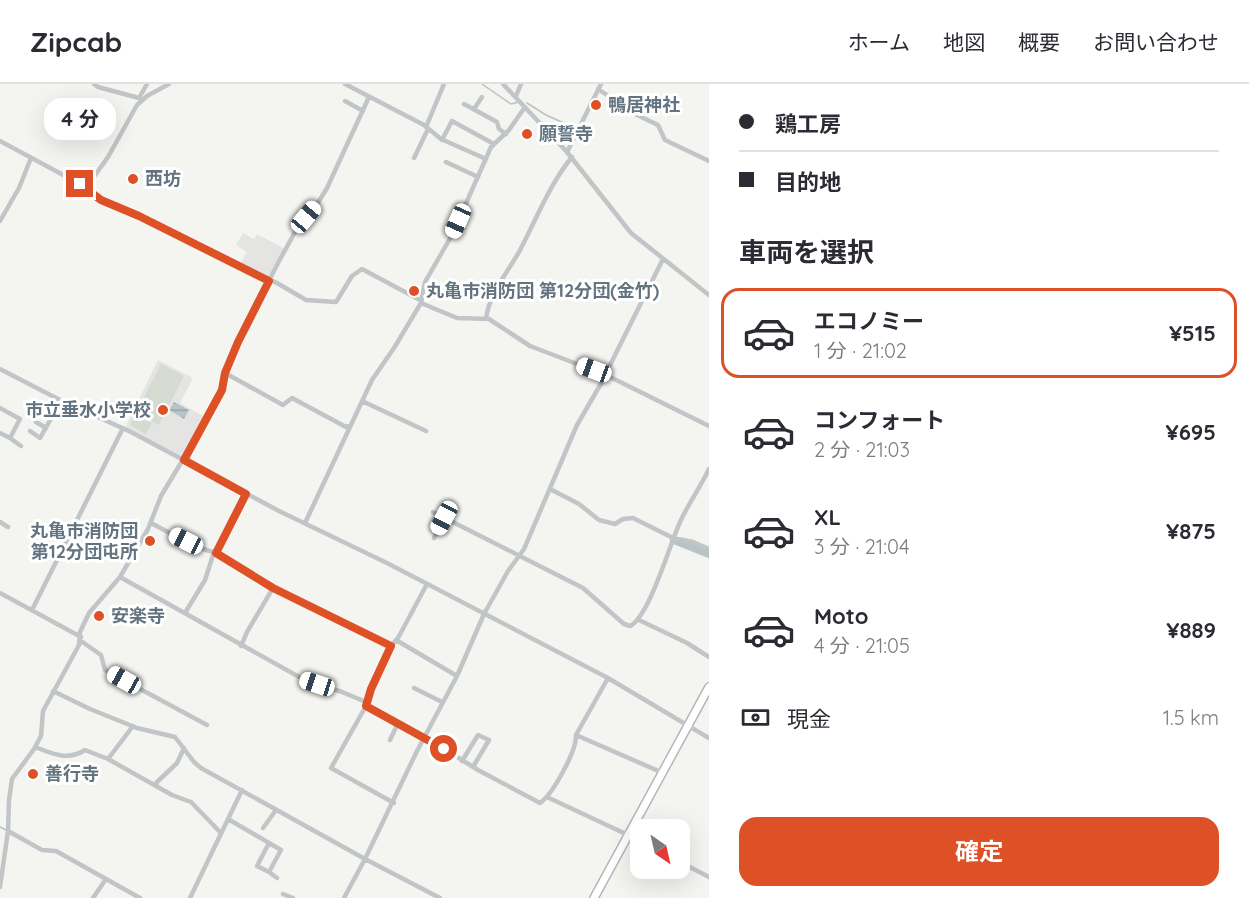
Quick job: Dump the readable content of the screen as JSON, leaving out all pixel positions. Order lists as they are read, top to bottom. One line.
{"places":["鴨居神社","願誓寺","西坊","丸亀市消防団 第12分団(金竹)","市立垂水小学校","丸亀市消防団 第12分団屯所","安楽寺","善行寺"],"north":"bottom right","page":{"header":"Zipcab","nav":["ホーム","地図","概要","お問い合わせ"],"banner":["鶏工房","目的地"],"bubble":"4 分","heading":"車両を選択","list":[{"name":"エコノミー","note":"1 分 · 21:02","value":"¥515"},{"name":"コンフォート","note":"2 分 · 21:03","value":"¥695"},{"name":"XL","note":"3 分 · 21:04","value":"¥875"},{"name":"Moto","note":"4 分 · 21:05","value":"¥889"}],"pay":["現金","1.5 km"],"buttons":"確定"}}
